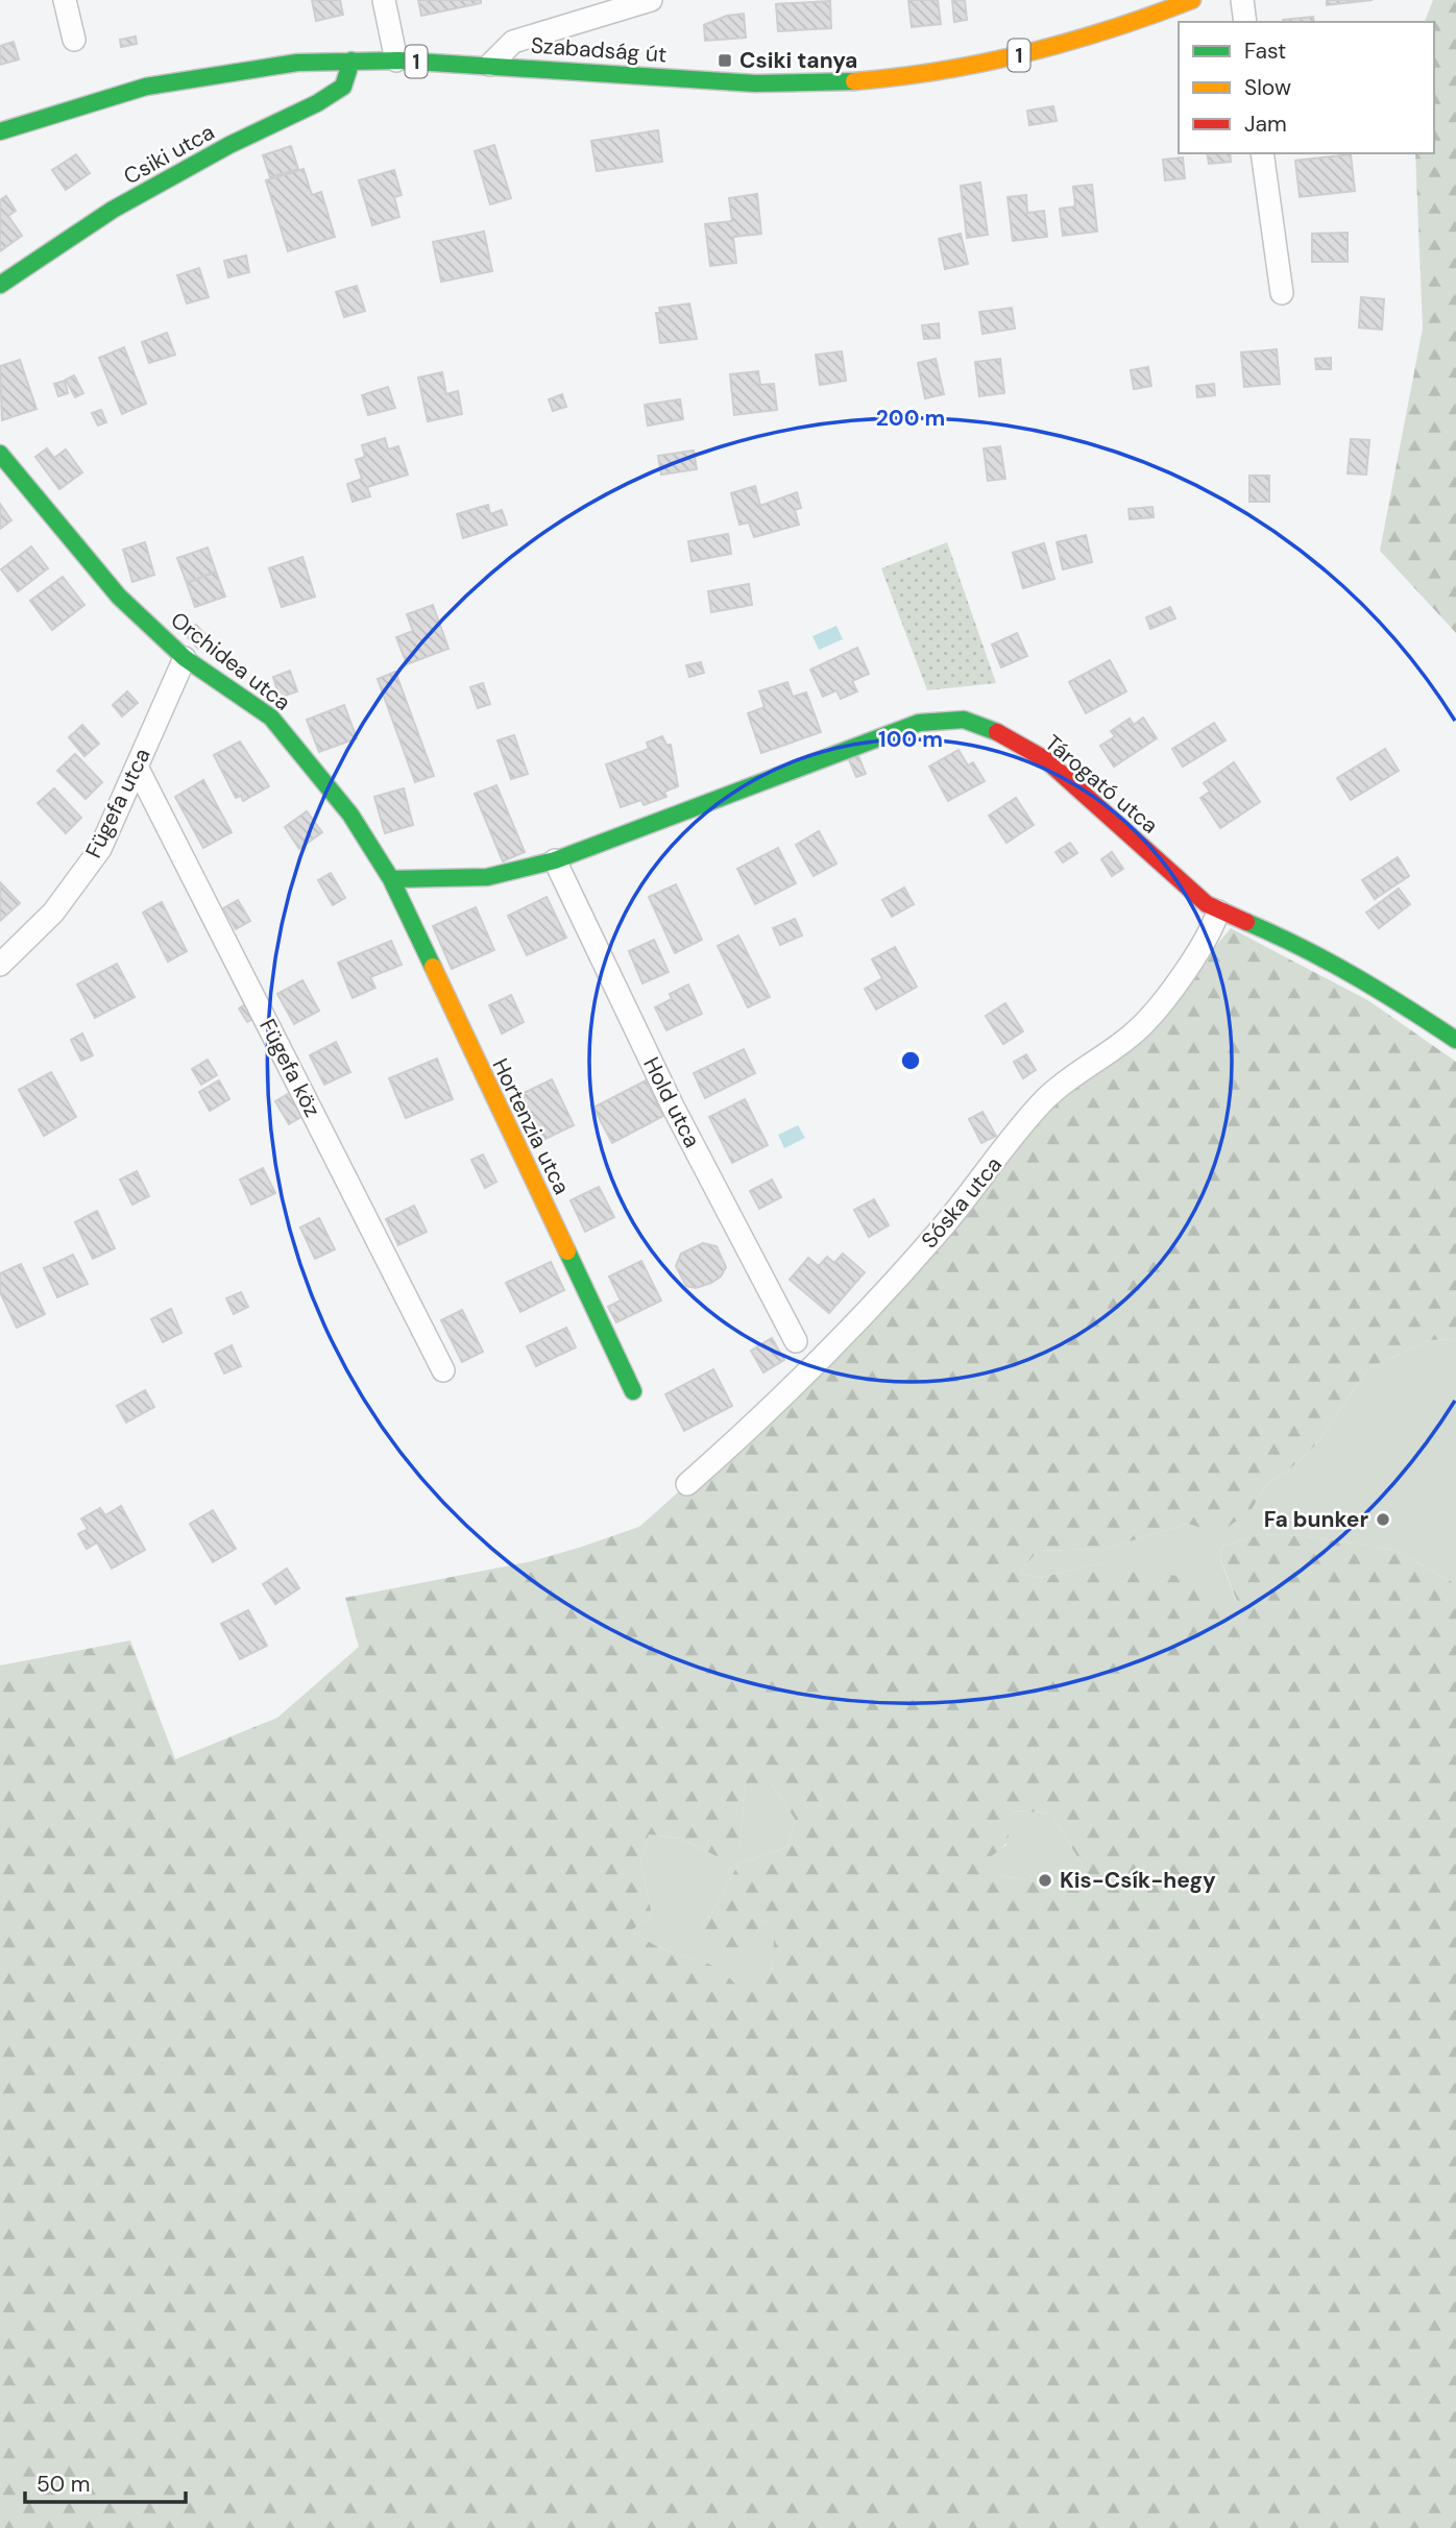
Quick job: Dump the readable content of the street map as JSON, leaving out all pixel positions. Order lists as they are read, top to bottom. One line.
{"streets":{"street":["Szabadság út","1","Csiki utca","Orchidea utca","Tárogató utca","Fügefa utca","Fügefa köz","Hold utca","Hortenzia utca","Sóska utca"]},"crossings":[["Szabadság út","Csiki utca"],["Orchidea utca","Tárogató utca"],["Orchidea utca","Fügefa utca"],["Orchidea utca","Hortenzia utca"],["Tárogató utca","Hold utca"],["Tárogató utca","Hortenzia utca"],["Tárogató utca","Sóska utca"],["Fügefa utca","Fügefa köz"]],"places":{"transit":["Csiki tanya"],"other":["Fa bunker","Kis-Csík-hegy"]},"legend":["Fast","Slow","Jam"],"scale_bar":"50 m","rings":["200 m","100 m"]}
